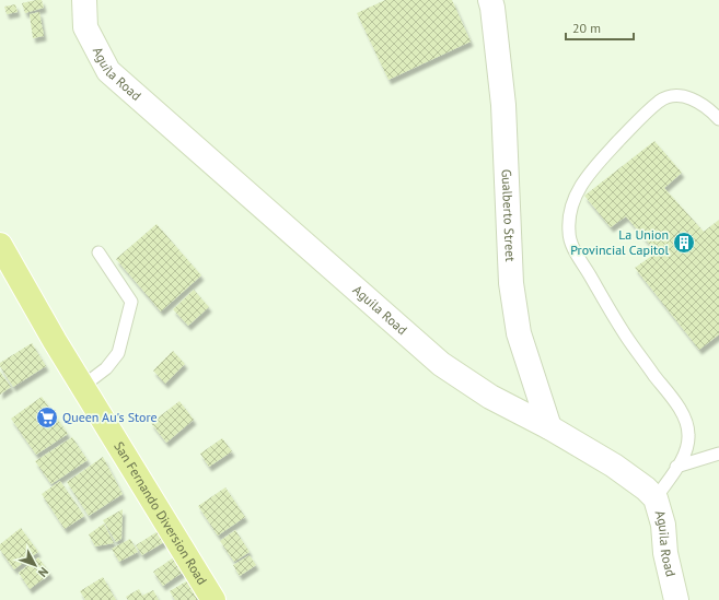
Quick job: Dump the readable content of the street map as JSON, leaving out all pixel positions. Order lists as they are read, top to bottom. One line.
{"streets":{"highway":["San Fernando Diversion Road"],"street":["Aguila Road","Gualberto Street"]},"crossings":[["Aguila Road","Gualberto Street"]],"places":{"building":["La Union Provincial Capitol"],"supermarket":["Queen Au's Store"]},"scale_bar":"20 m","north":"bottom right"}
